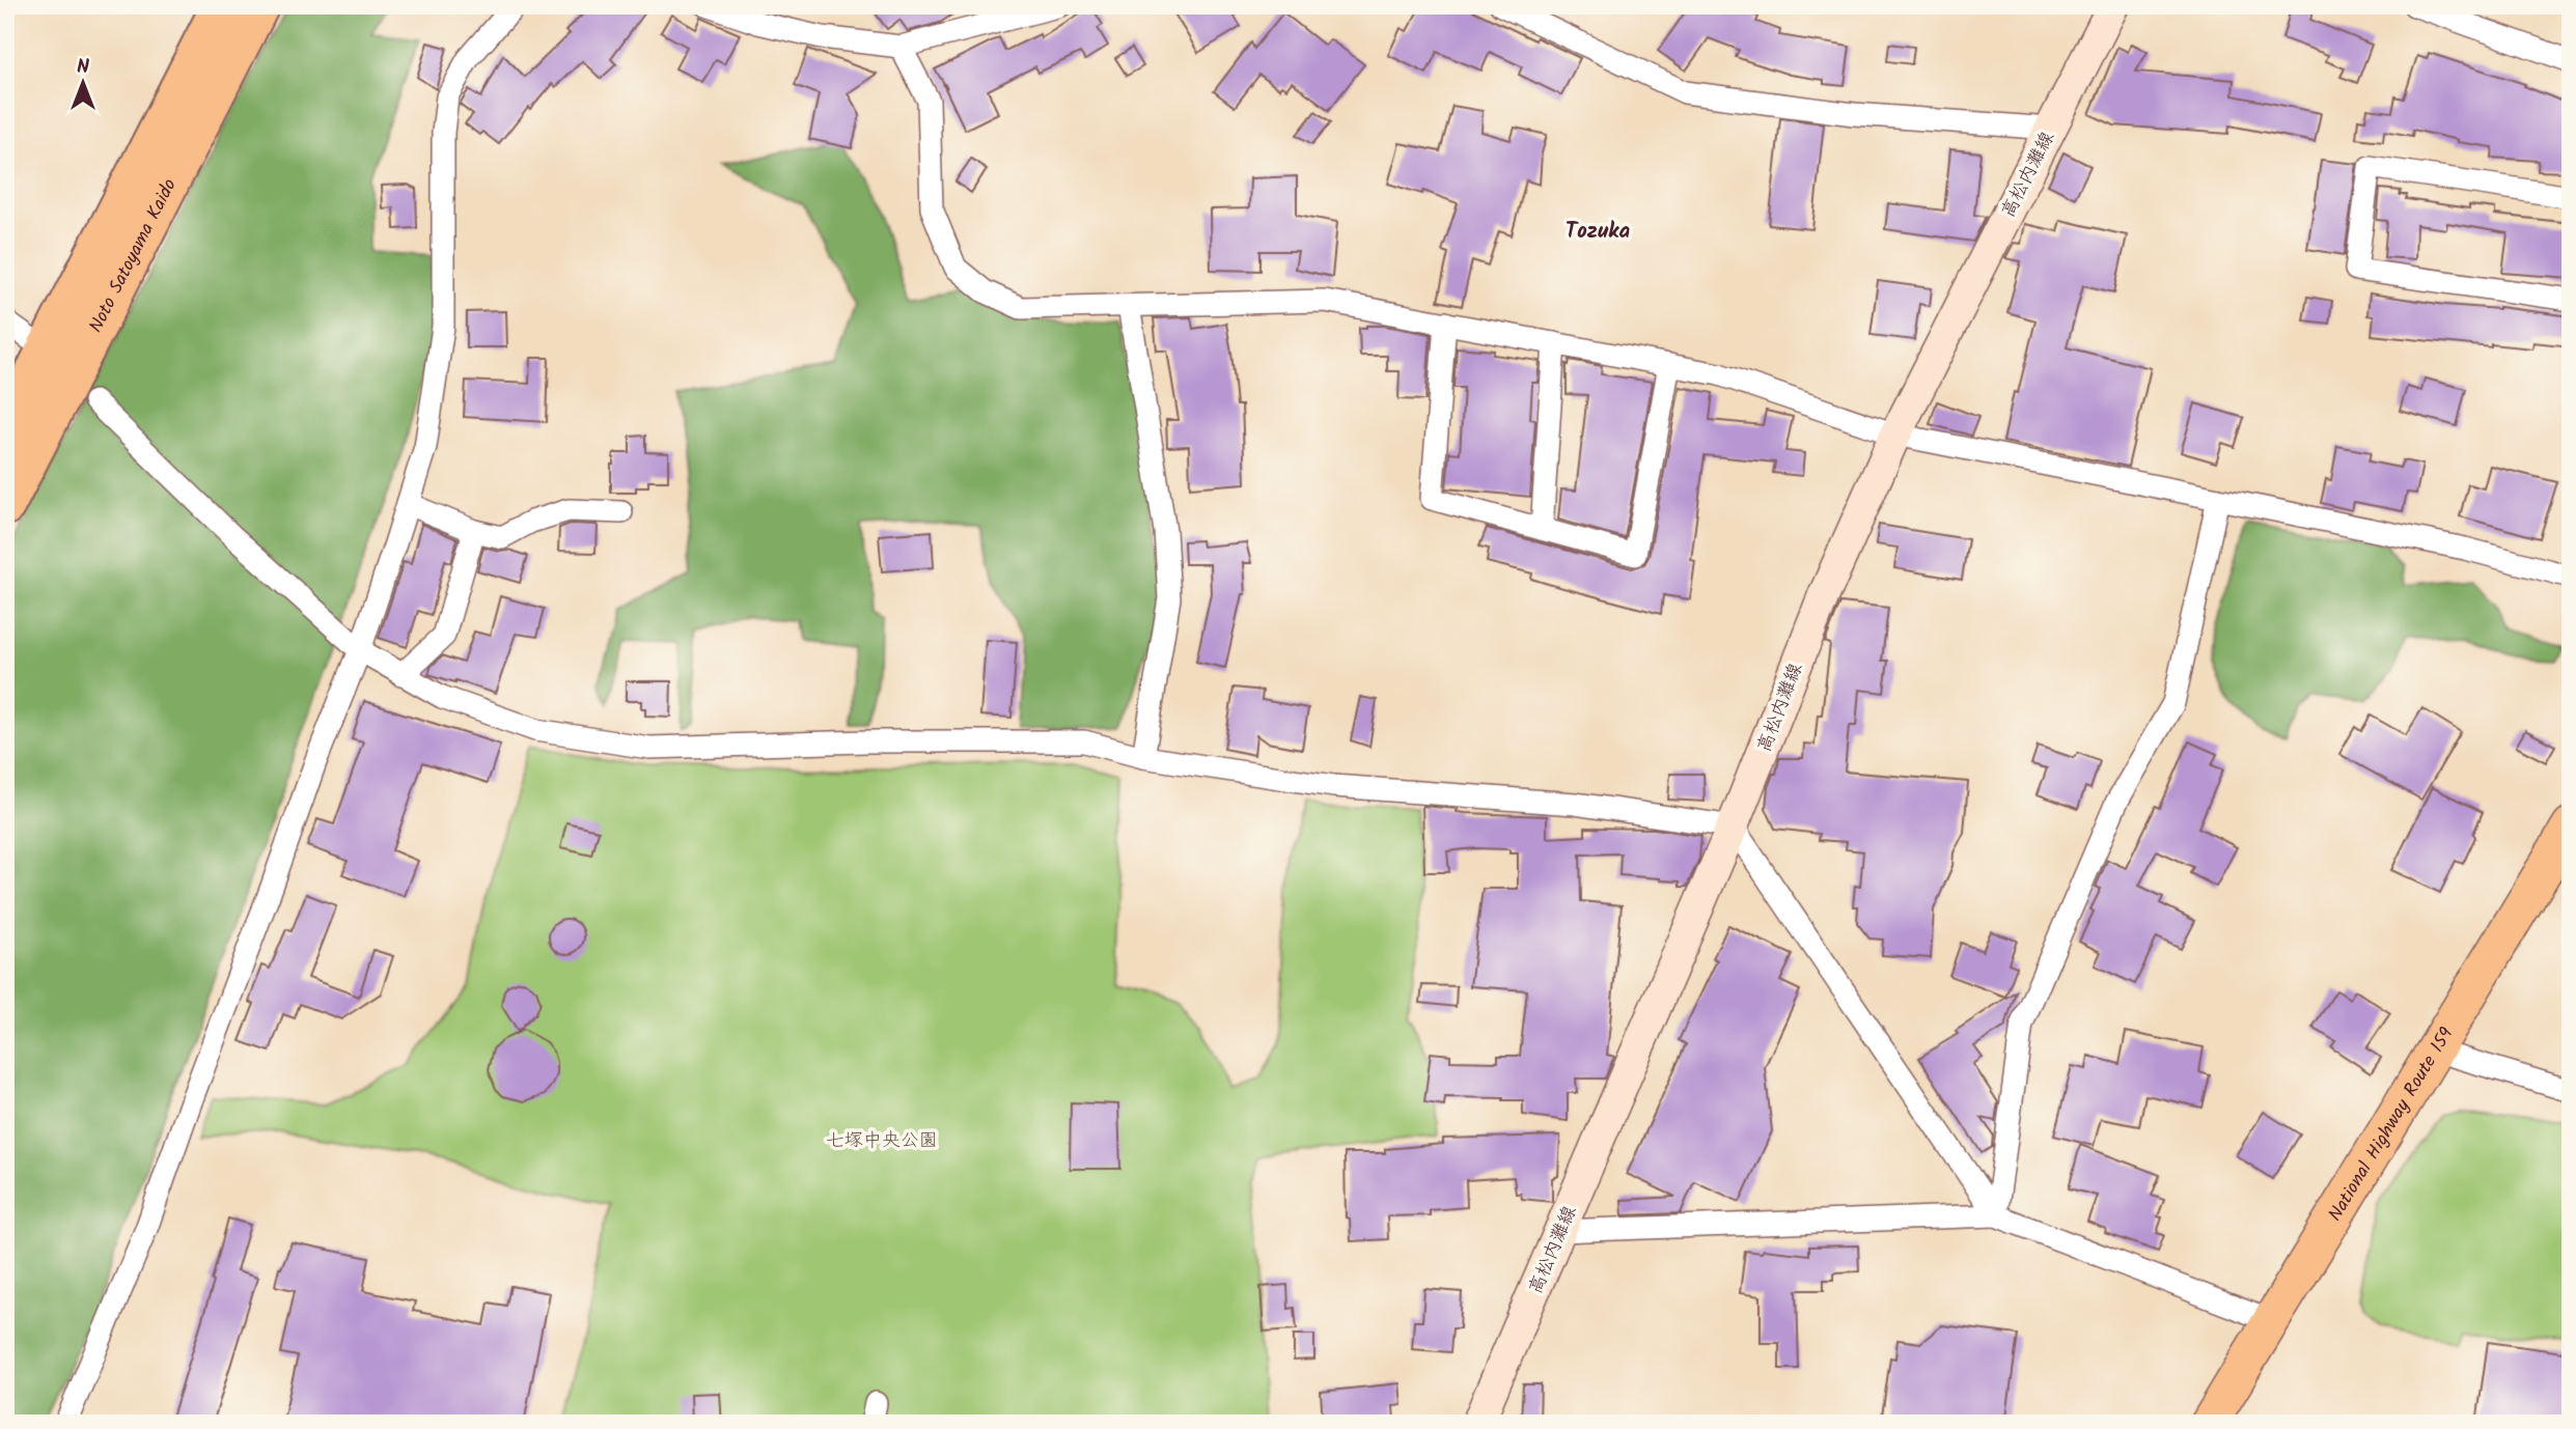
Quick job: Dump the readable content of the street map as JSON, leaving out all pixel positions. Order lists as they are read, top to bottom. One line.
{"streets":{"highway":["Noto Satoyama Kaido","National Highway Route 159"],"main road":["高松内灘線"]},"districts":["Tozuka"],"parks":["七塚中央公園"],"north":"top"}
